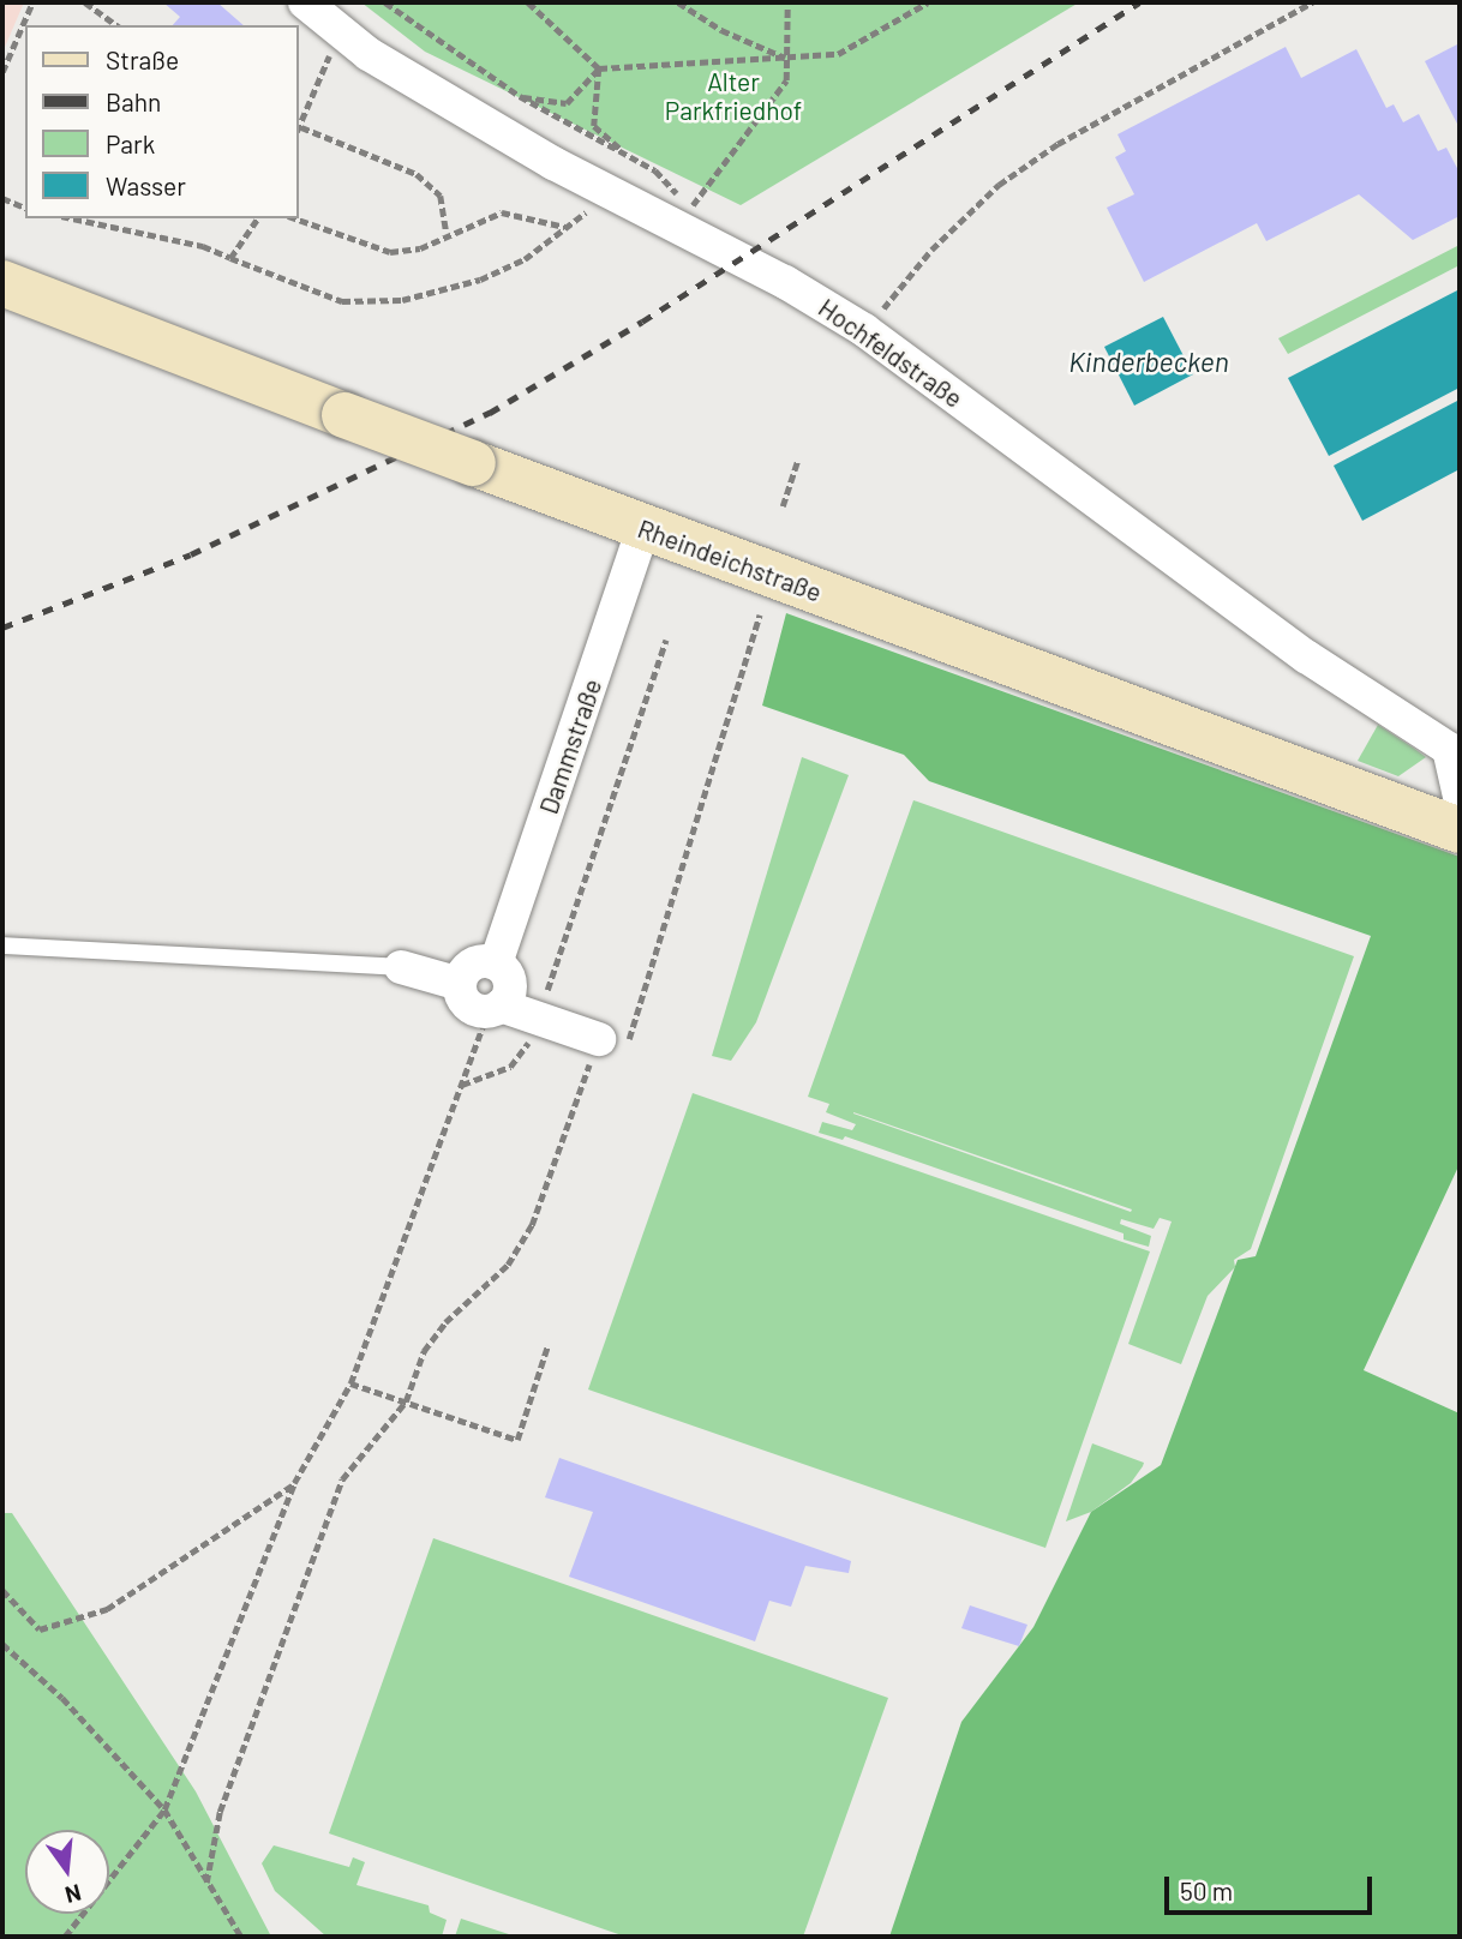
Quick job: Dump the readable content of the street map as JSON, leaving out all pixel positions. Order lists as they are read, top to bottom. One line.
{"streets":{"main road":["Rheindeichstraße"],"street":["Hochfeldstraße","Dammstraße"]},"crossings":[["Hochfeldstraße","Rheindeichstraße"],["Rheindeichstraße","Dammstraße"]],"water":["Kinderbecken"],"parks":["Alter Parkfriedhof"],"legend":["Straße","Bahn","Park","Wasser"],"scale_bar":"50 m","north":"bottom"}
